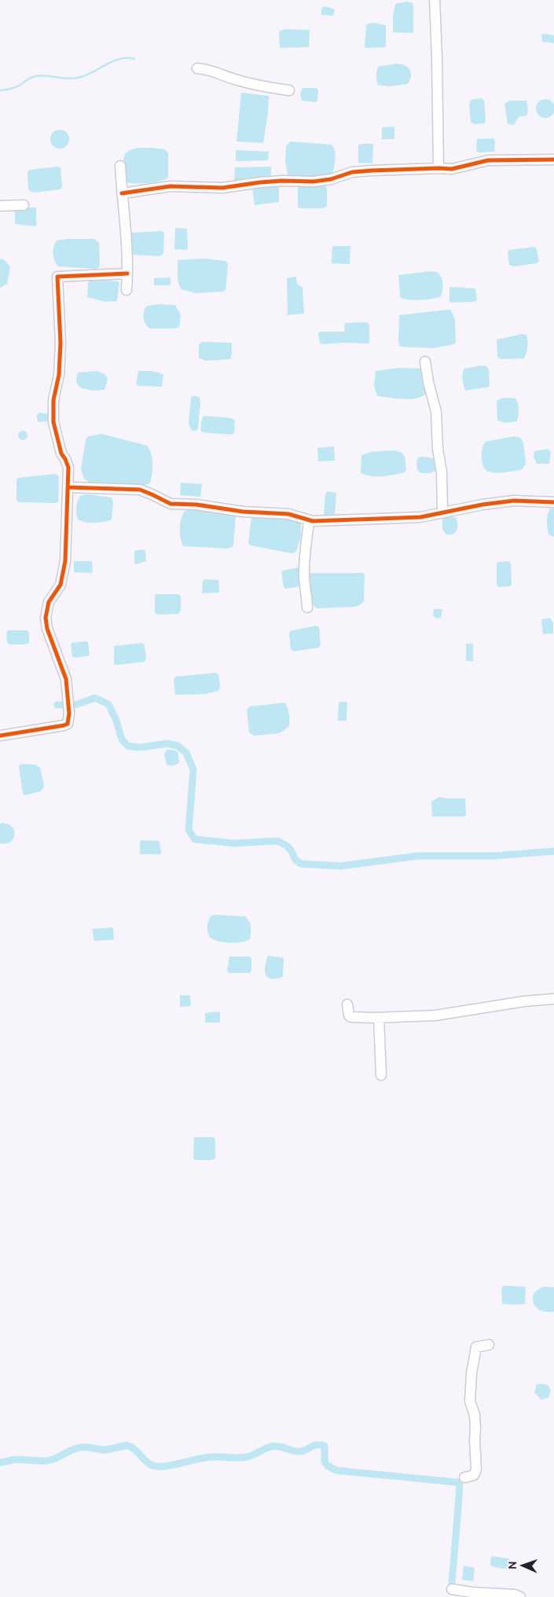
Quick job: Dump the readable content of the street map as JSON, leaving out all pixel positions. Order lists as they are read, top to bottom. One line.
{"north":"left"}
